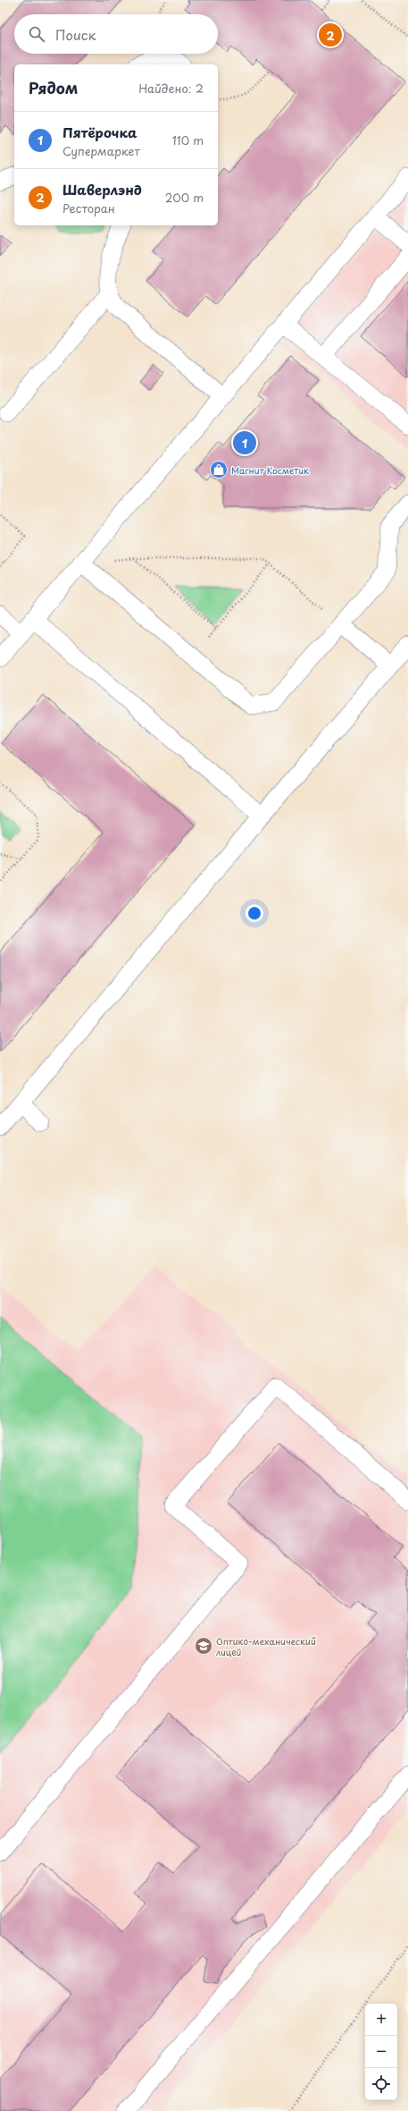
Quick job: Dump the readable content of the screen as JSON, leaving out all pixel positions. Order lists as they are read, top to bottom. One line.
{"places":{"shop":["Магнит Косметик"],"school or university":["Оптико-механический лицей"]},"page":{"search":"Поиск","pins":["2","1"],"heading":["Рядом","Найдено: 2"],"list":[{"mark":"1","name":"Пятёрочка","note":"Супермаркет","value":"110 m"},{"mark":"2","name":"Шаверлэнд","note":"Ресторан","value":"200 m"}],"map_buttons":["+","−"]}}
